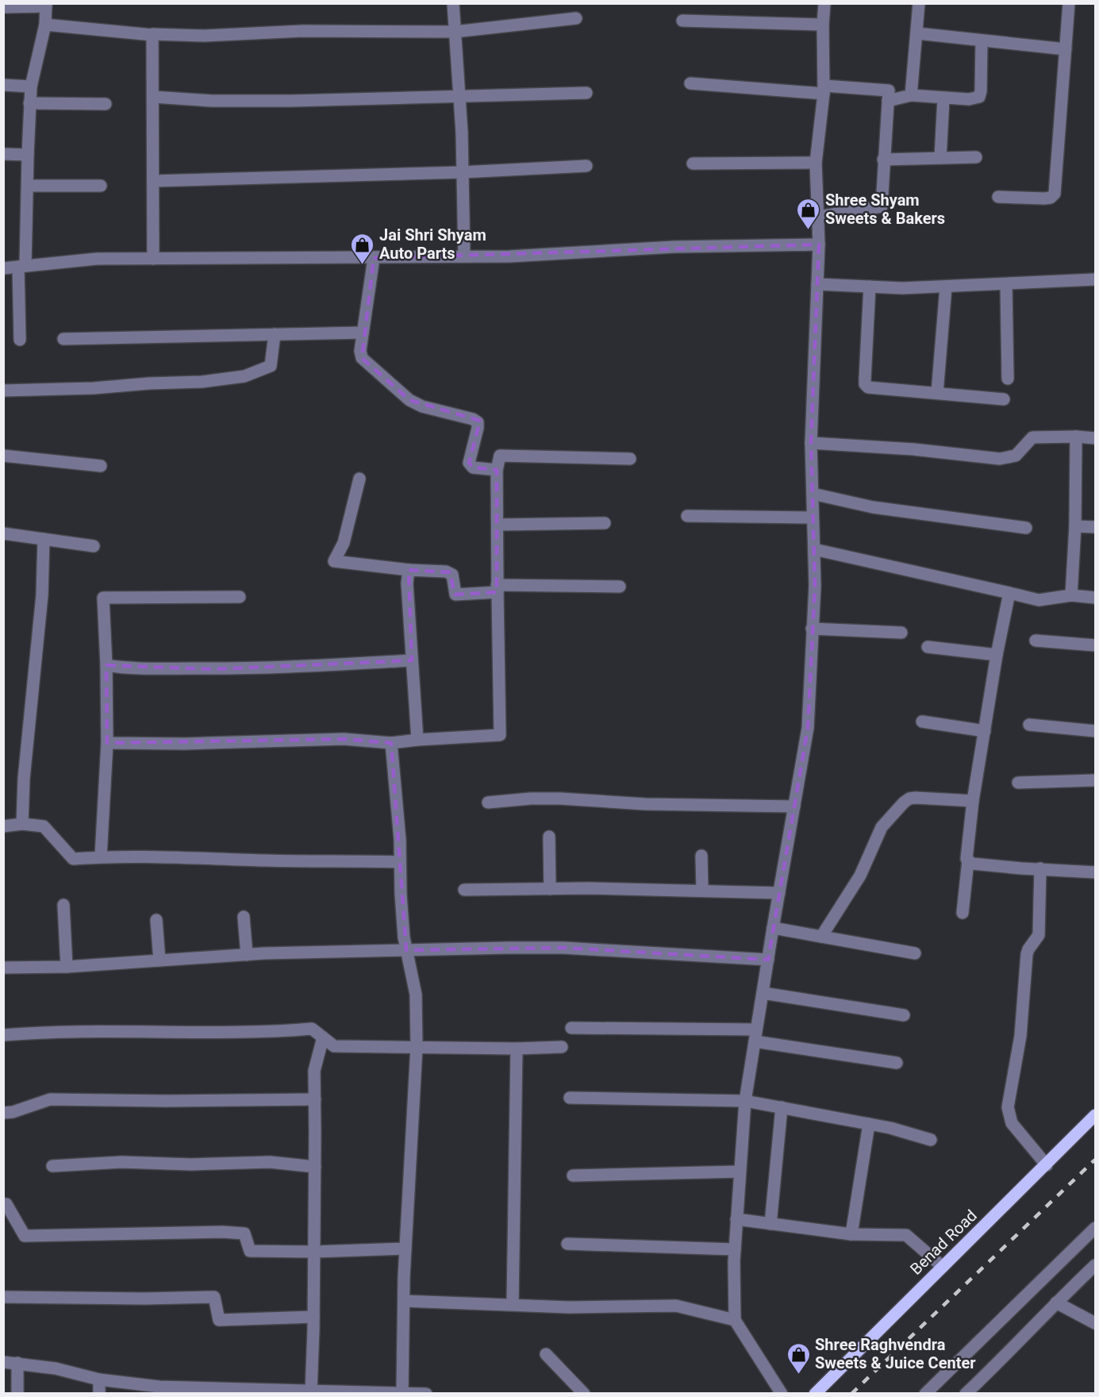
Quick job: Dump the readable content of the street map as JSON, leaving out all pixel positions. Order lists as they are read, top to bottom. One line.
{"streets":{"main road":["Benad Road"]},"places":{"shop":["Shree Shyam Sweets & Bakers","Jai Shri Shyam Auto Parts","Shree Raghvendra Sweets & Juice Center"]}}
